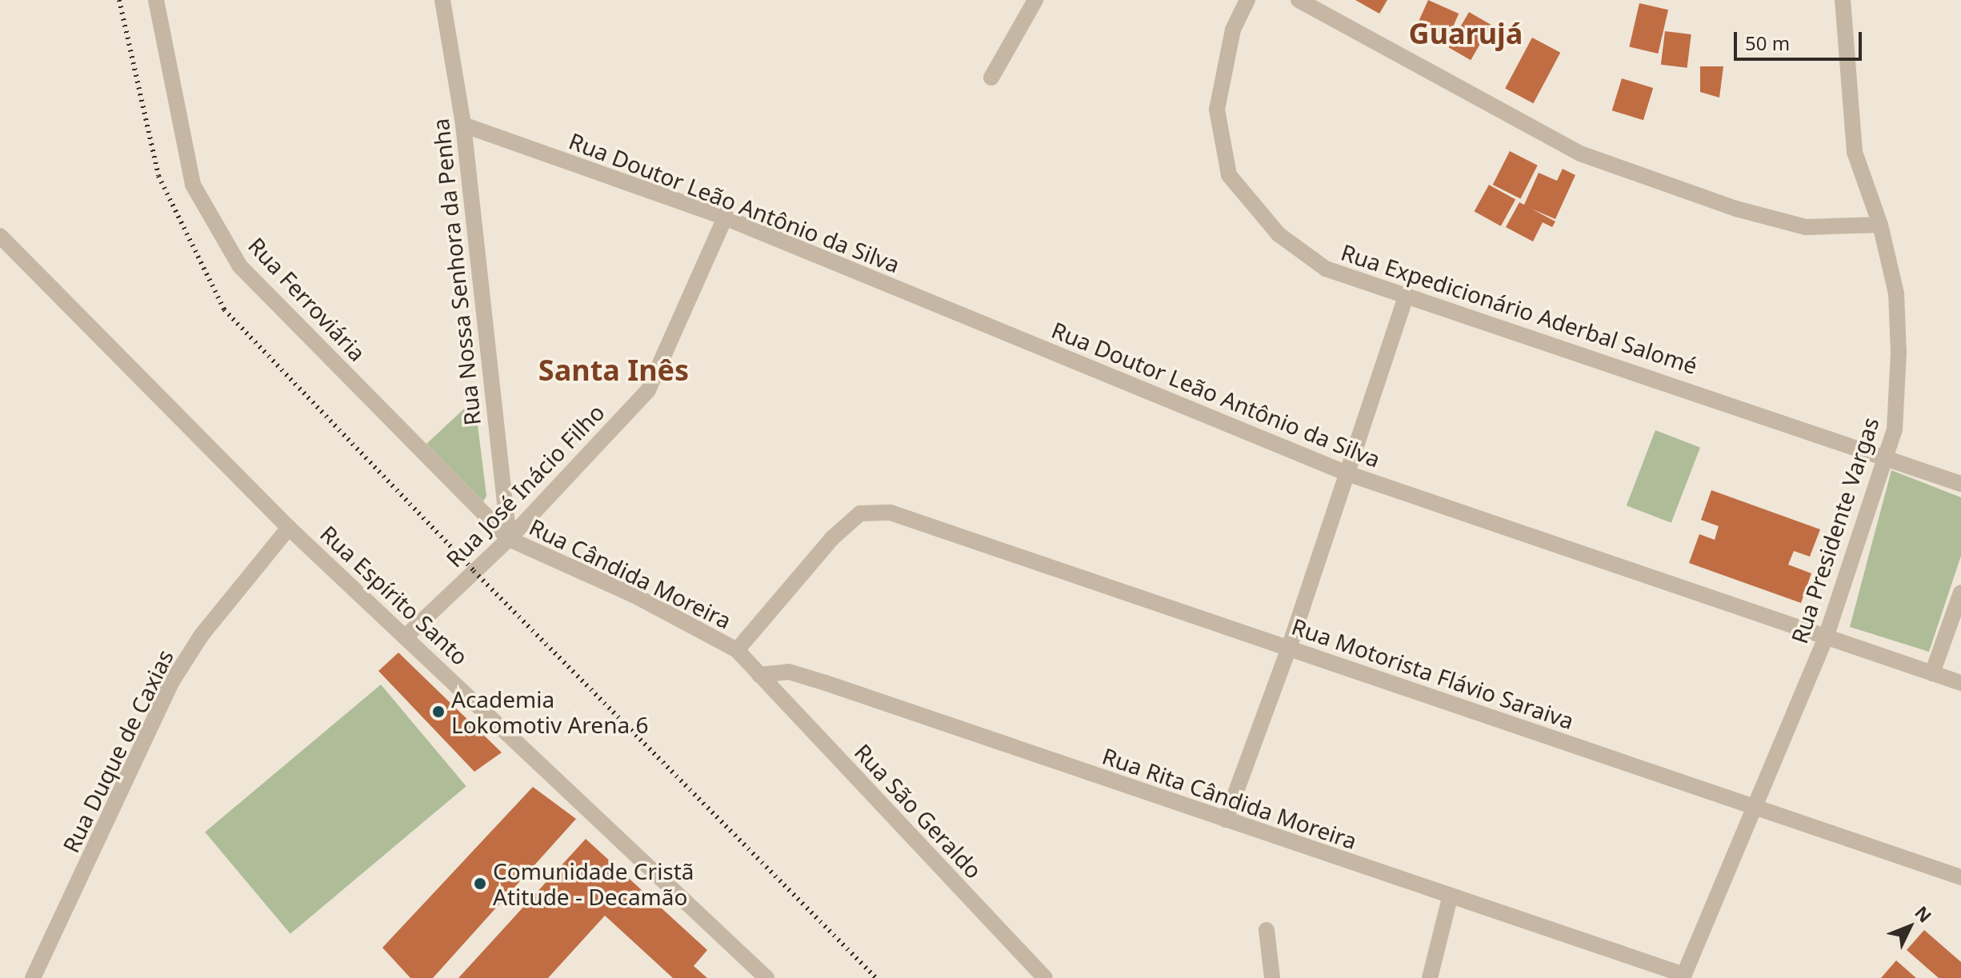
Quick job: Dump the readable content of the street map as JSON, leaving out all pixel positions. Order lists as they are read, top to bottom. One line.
{"streets":{"street":["Rua Doutor Leão Antônio da Silva","Rua Nossa Senhora da Penha","Rua Ferroviária","Rua Expedicionário Aderbal Salomé","Rua José Inácio Filho","Rua Presidente Vargas","Rua Cândida Moreira","Rua Espírito Santo","Rua Motorista Flávio Saraiva","Rua Duque de Caxias","Rua Rita Cândida Moreira","Rua São Geraldo"]},"crossings":[["Rua Doutor Leão Antônio da Silva","Rua Nossa Senhora da Penha"],["Rua Doutor Leão Antônio da Silva","Rua José Inácio Filho"],["Rua Doutor Leão Antônio da Silva","Rua Presidente Vargas"],["Rua Nossa Senhora da Penha","Rua Ferroviária"],["Rua Nossa Senhora da Penha","Rua José Inácio Filho"],["Rua Nossa Senhora da Penha","Rua Cândida Moreira"],["Rua Ferroviária","Rua José Inácio Filho"],["Rua Ferroviária","Rua Cândida Moreira"],["Rua Expedicionário Aderbal Salomé","Rua Presidente Vargas"],["Rua José Inácio Filho","Rua Cândida Moreira"],["Rua José Inácio Filho","Rua Espírito Santo"],["Rua Presidente Vargas","Rua Motorista Flávio Saraiva"],["Rua Presidente Vargas","Rua Rita Cândida Moreira"],["Rua Cândida Moreira","Rua Motorista Flávio Saraiva"],["Rua Cândida Moreira","Rua Rita Cândida Moreira"],["Rua Cândida Moreira","Rua São Geraldo"],["Rua Espírito Santo","Rua Duque de Caxias"],["Rua Rita Cândida Moreira","Rua São Geraldo"]],"districts":["Guarujá","Santa Inês"],"places":["Academia Lokomotiv Arena 6","Comunidade Cristã Atitude - Decamão"],"scale_bar":"50 m","north":"top right"}
